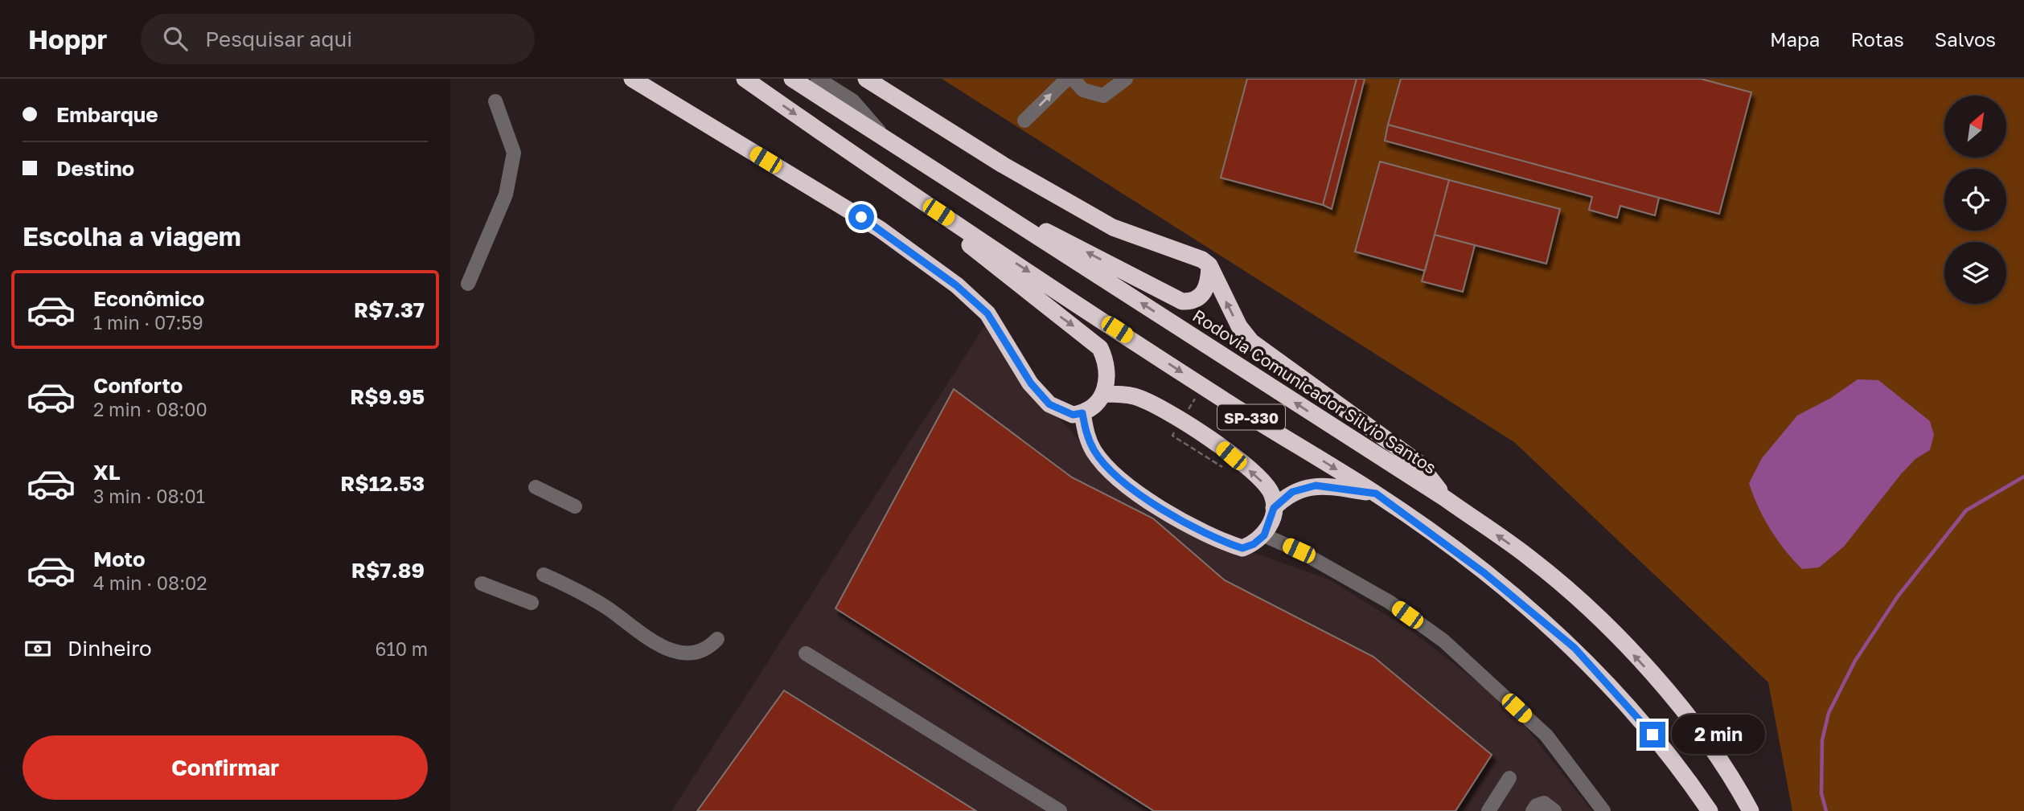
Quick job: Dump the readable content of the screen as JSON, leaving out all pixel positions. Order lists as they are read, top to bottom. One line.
{"streets":{"highway":["Rodovia Comunicador Silvio Santos","SP-330"]},"north":"top right","page":{"header":"Hoppr","search":"Pesquisar aqui","nav":["Mapa","Rotas","Salvos"],"banner":["Embarque","Destino"],"heading":"Escolha a viagem","list":[{"name":"Econômico","note":"1 min · 07:59","value":"R$7.37"},{"name":"Conforto","note":"2 min · 08:00","value":"R$9.95"},{"name":"XL","note":"3 min · 08:01","value":"R$12.53"},{"name":"Moto","note":"4 min · 08:02","value":"R$7.89"}],"pay":["Dinheiro","610 m"],"bubble":"2 min","buttons":"Confirmar"}}
